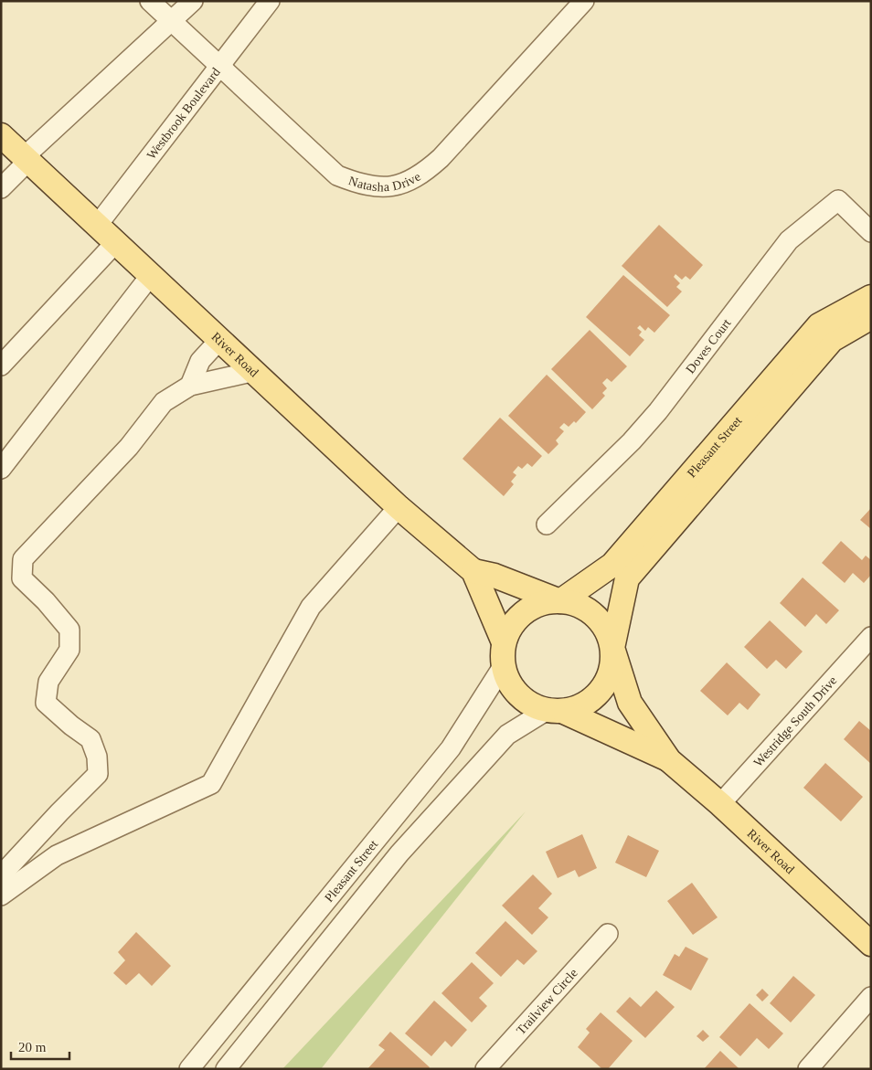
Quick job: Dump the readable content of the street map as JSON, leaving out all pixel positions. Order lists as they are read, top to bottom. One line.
{"streets":{"main road":["River Road","Pleasant Street"],"street":["Westbrook Boulevard","Natasha Drive","Doves Court","Westridge South Drive","Trailview Circle"]},"crossings":[["Westbrook Boulevard","Natasha Drive"],["Westbrook Boulevard","River Road"],["River Road","Pleasant Street"],["River Road","Westridge South Drive"]],"scale_bar":"20 m"}
